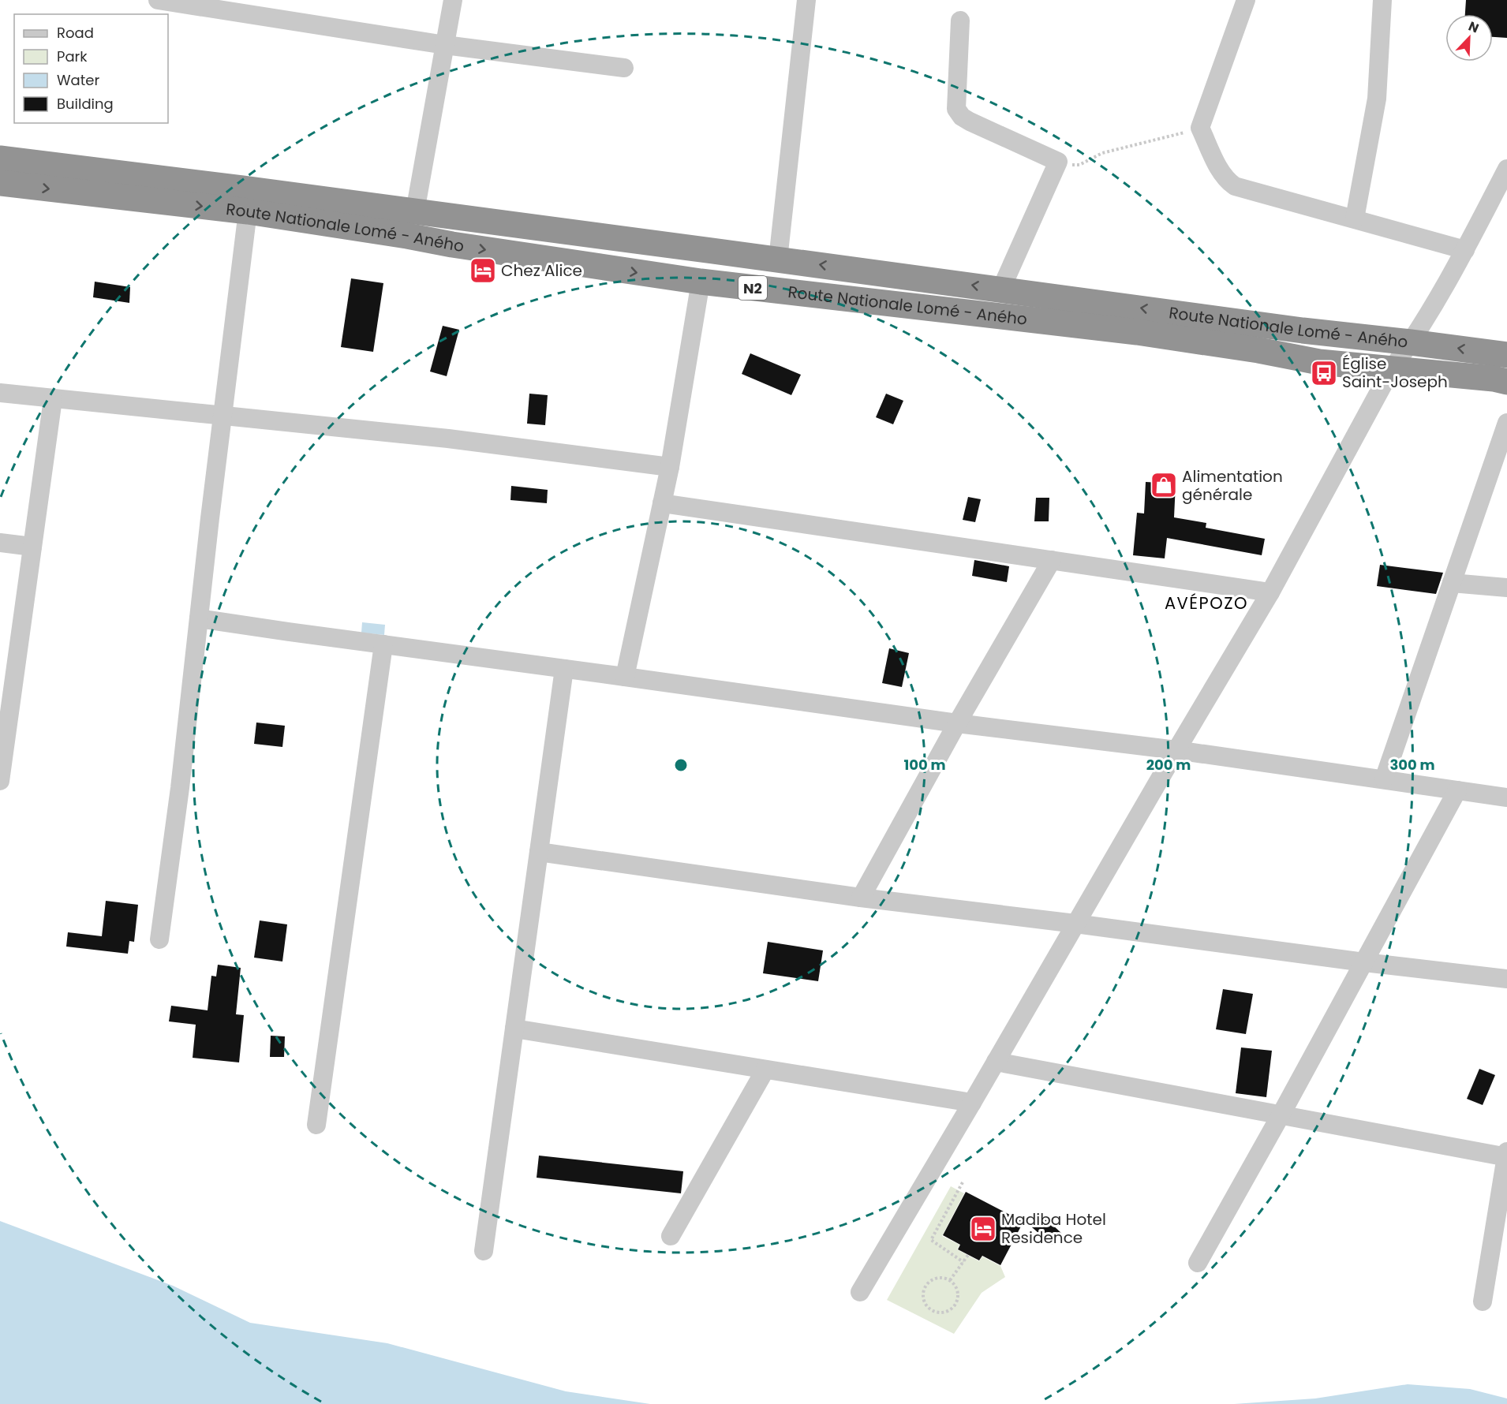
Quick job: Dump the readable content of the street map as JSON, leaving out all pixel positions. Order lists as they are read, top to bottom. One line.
{"streets":{"highway":["Route Nationale Lomé - Aného","N2"]},"districts":["AVÉPOZO"],"places":{"hotel":["Chez Alice","Madiba Hotel Residence"],"bus stop":["Église Saint-Joseph"],"shop":["Alimentation générale"]},"legend":["Road","Park","Water","Building"],"north":"top right","rings":["100 m","200 m","300 m"]}
